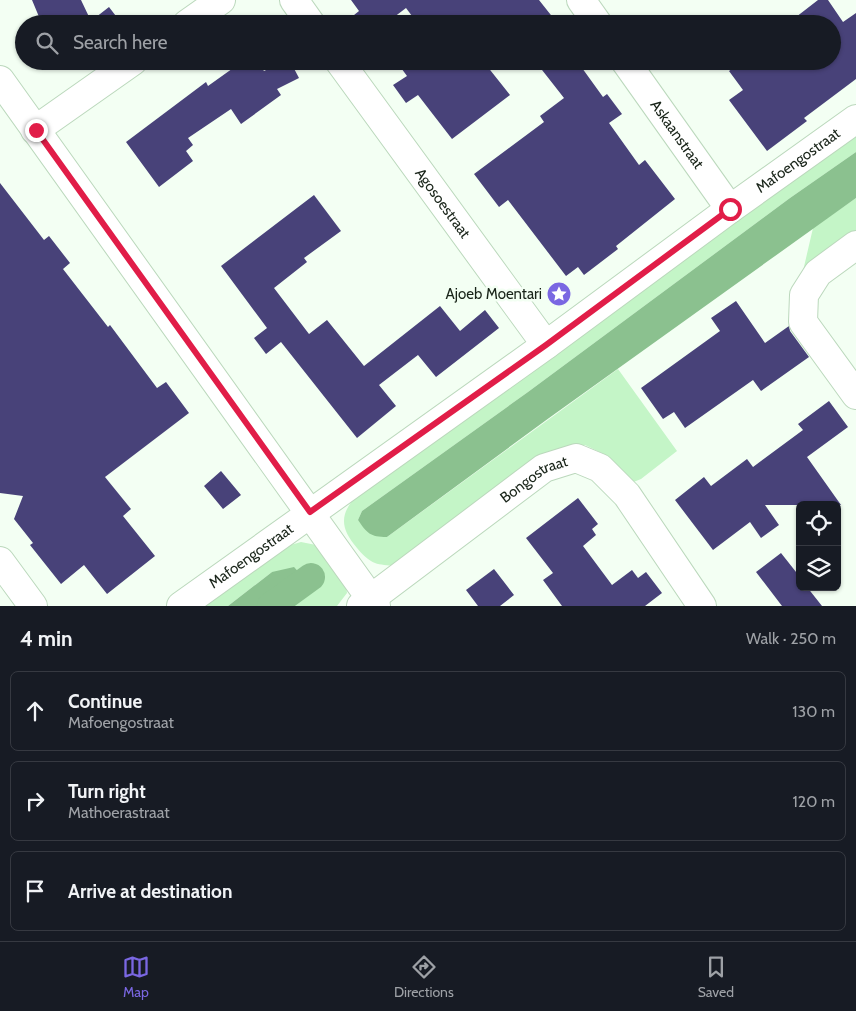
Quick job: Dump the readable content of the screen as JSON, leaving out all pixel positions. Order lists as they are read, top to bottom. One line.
{"streets":{"street":["Askaanstraat","Mafoengostraat","Agosoestraat","Bongostraat"]},"crossings":[["Askaanstraat","Mafoengostraat"],["Mafoengostraat","Agosoestraat"]],"places":{"place":["Ajoeb Moentari"]},"page":{"search":"Search here","heading":["4 min","Walk · 250 m"],"list":[["Continue","Mafoengostraat","130 m"],["Turn right","Mathoerastraat","120 m"],"Arrive at destination"],"nav":["Map","Directions","Saved"]}}
